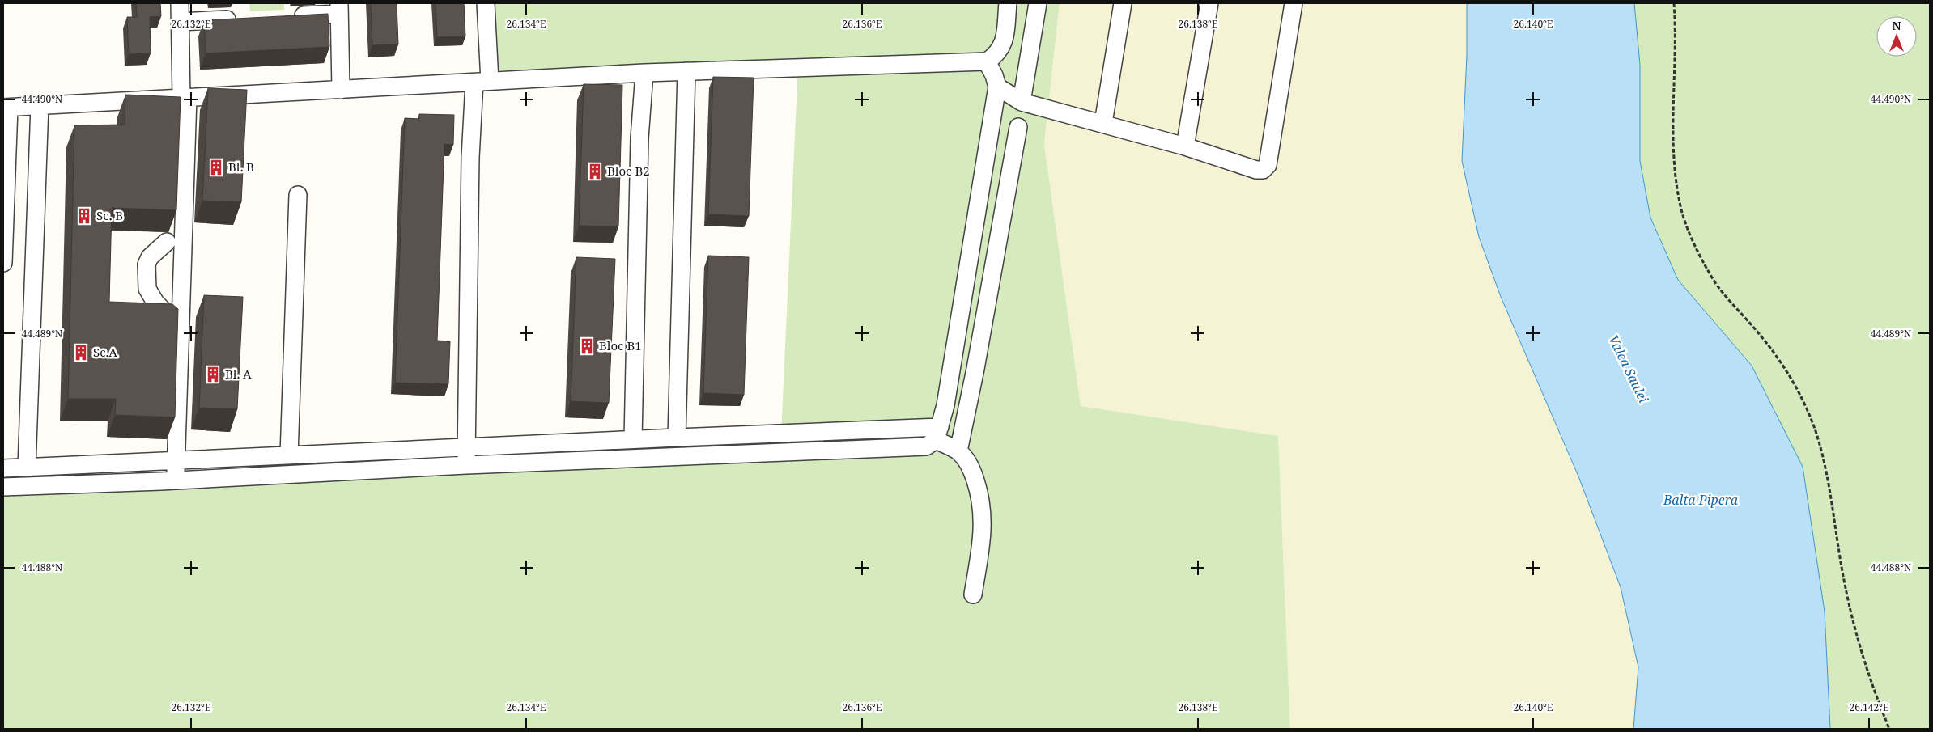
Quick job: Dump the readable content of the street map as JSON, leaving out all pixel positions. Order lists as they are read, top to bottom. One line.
{"water":["Valea Saulei","Balta Pipera"],"places":{"building":["Bl. B","Bloc B2","Sc. B","Bloc B1","Sc.A","Bl. A"]},"north":"top","coordinates":["26.132°E","26.134°E","26.136°E","26.138°E","26.140°E","44.490°N","44.489°N","44.488°N","26.142°E"]}
